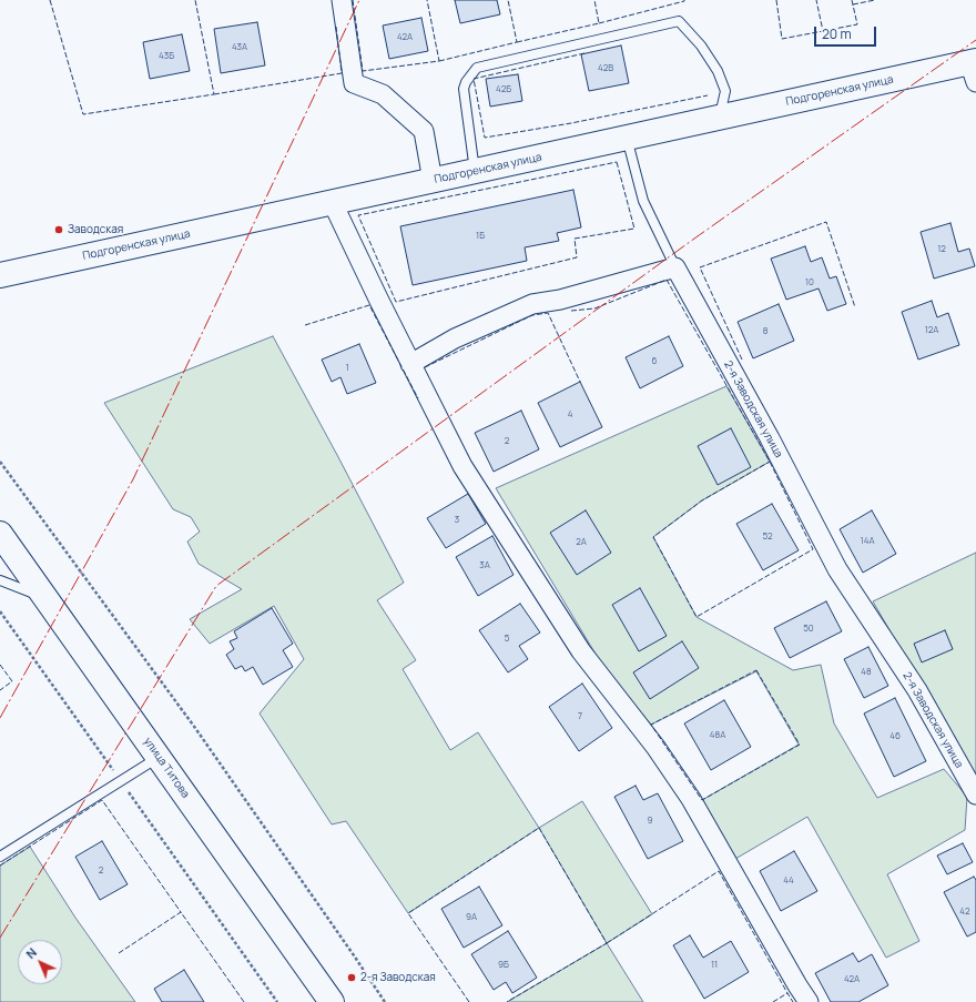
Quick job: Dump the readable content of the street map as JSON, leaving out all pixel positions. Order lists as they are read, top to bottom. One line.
{"streets":{"street":["Подгоренская улица","2-я Заводская улица","улица Титова"]},"places":["Заводская","2-я Заводская"],"house_numbers":["42А","43А","43Б","42В","42Б","1Б","12","10","12А","8","6","1","4","2","3","52","14А","2А","3А","50","5","48","7","48А","46","9","2","44","42","9А","9Б","11","42А"],"scale_bar":"20 m","north":"top left"}
